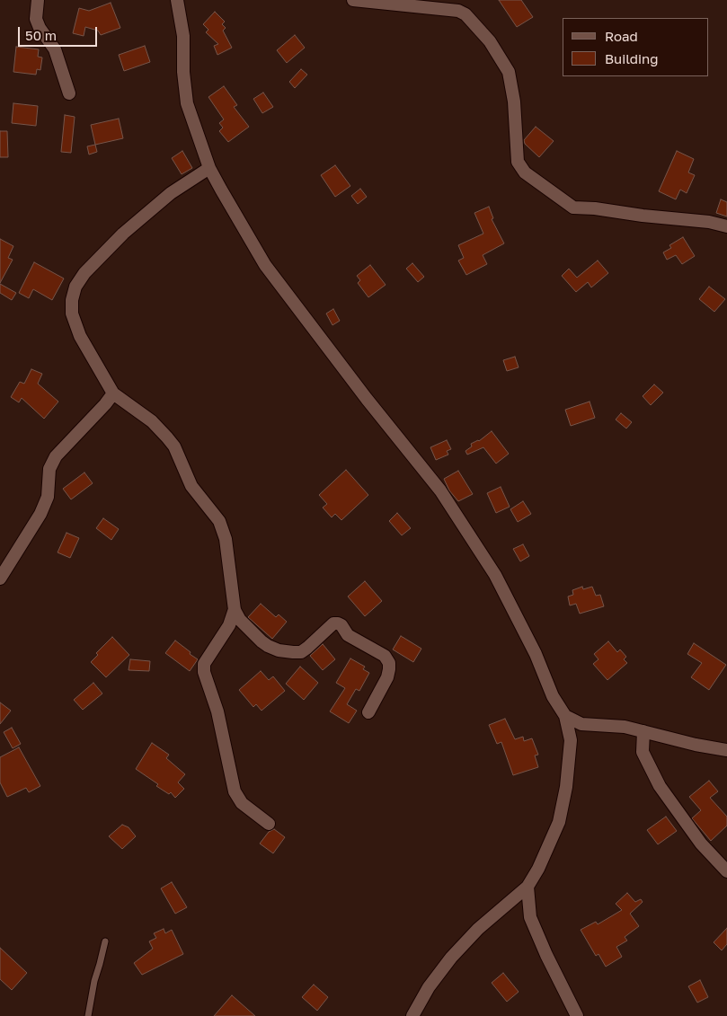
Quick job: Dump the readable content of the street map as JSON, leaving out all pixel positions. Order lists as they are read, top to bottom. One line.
{"legend":["Road","Building"],"scale_bar":"50 m"}
